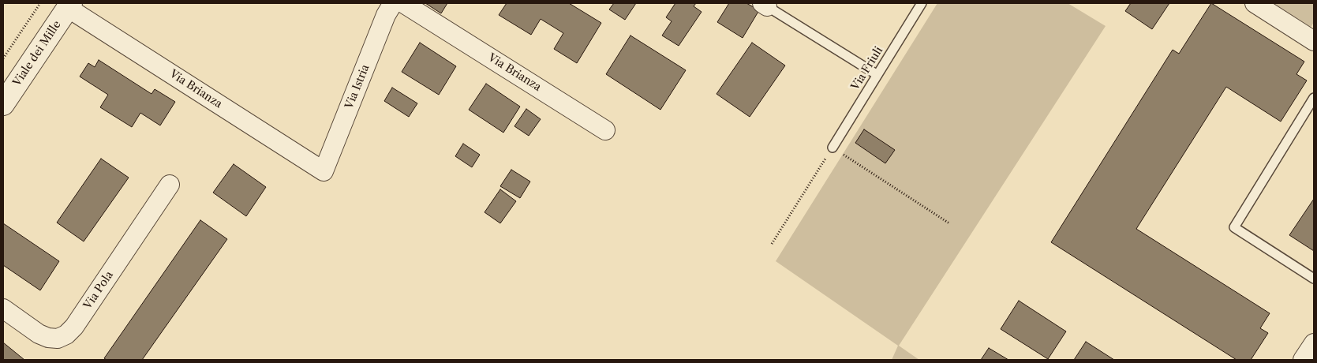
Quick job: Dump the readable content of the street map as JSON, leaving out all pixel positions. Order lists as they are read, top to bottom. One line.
{"streets":{"street":["Viale dei Mille","Via Brianza","Via Istria","Via Pola"],"lane":["Via Friuli"]},"crossings":[["Viale dei Mille","Via Brianza"],["Via Brianza","Via Istria"]]}
